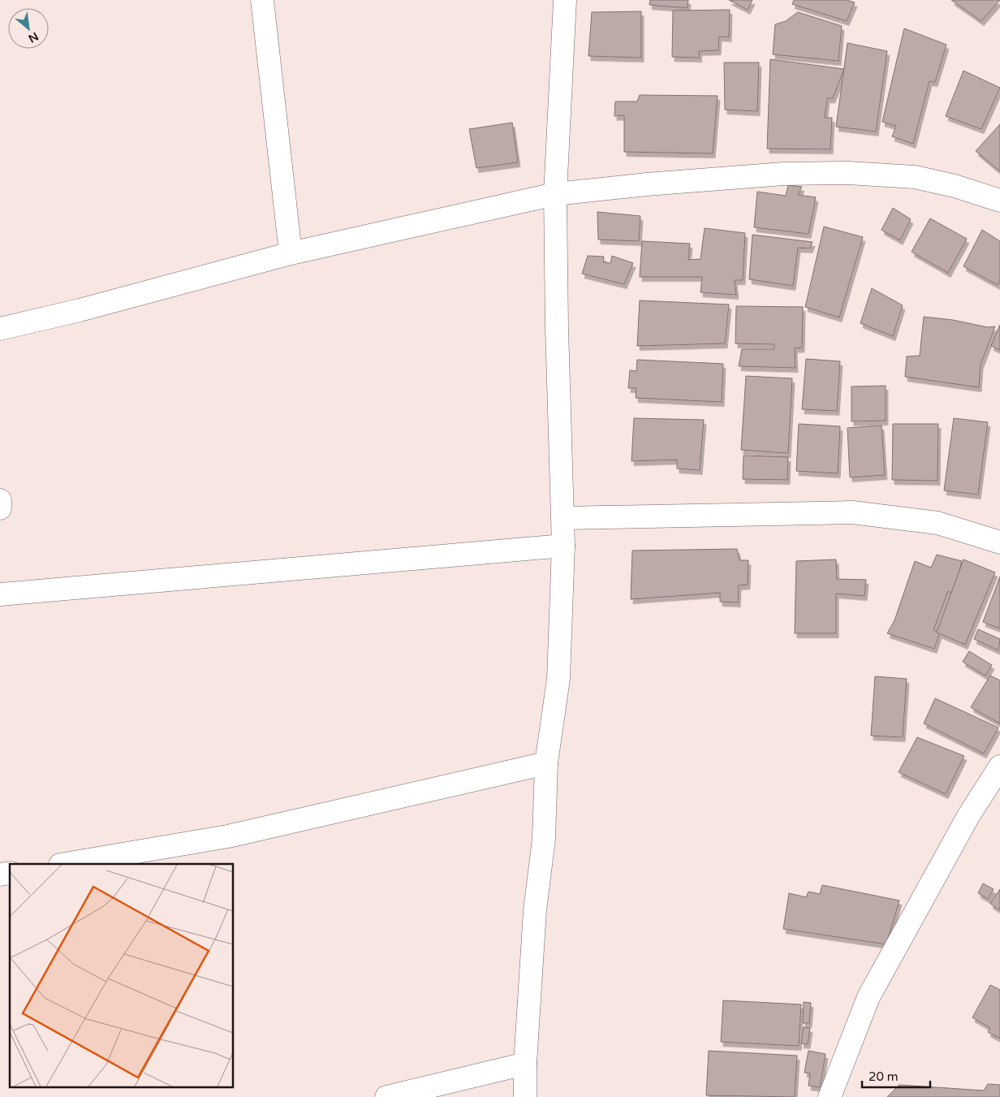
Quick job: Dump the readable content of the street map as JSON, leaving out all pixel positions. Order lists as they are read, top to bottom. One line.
{"scale_bar":"20 m","north":"bottom right"}
